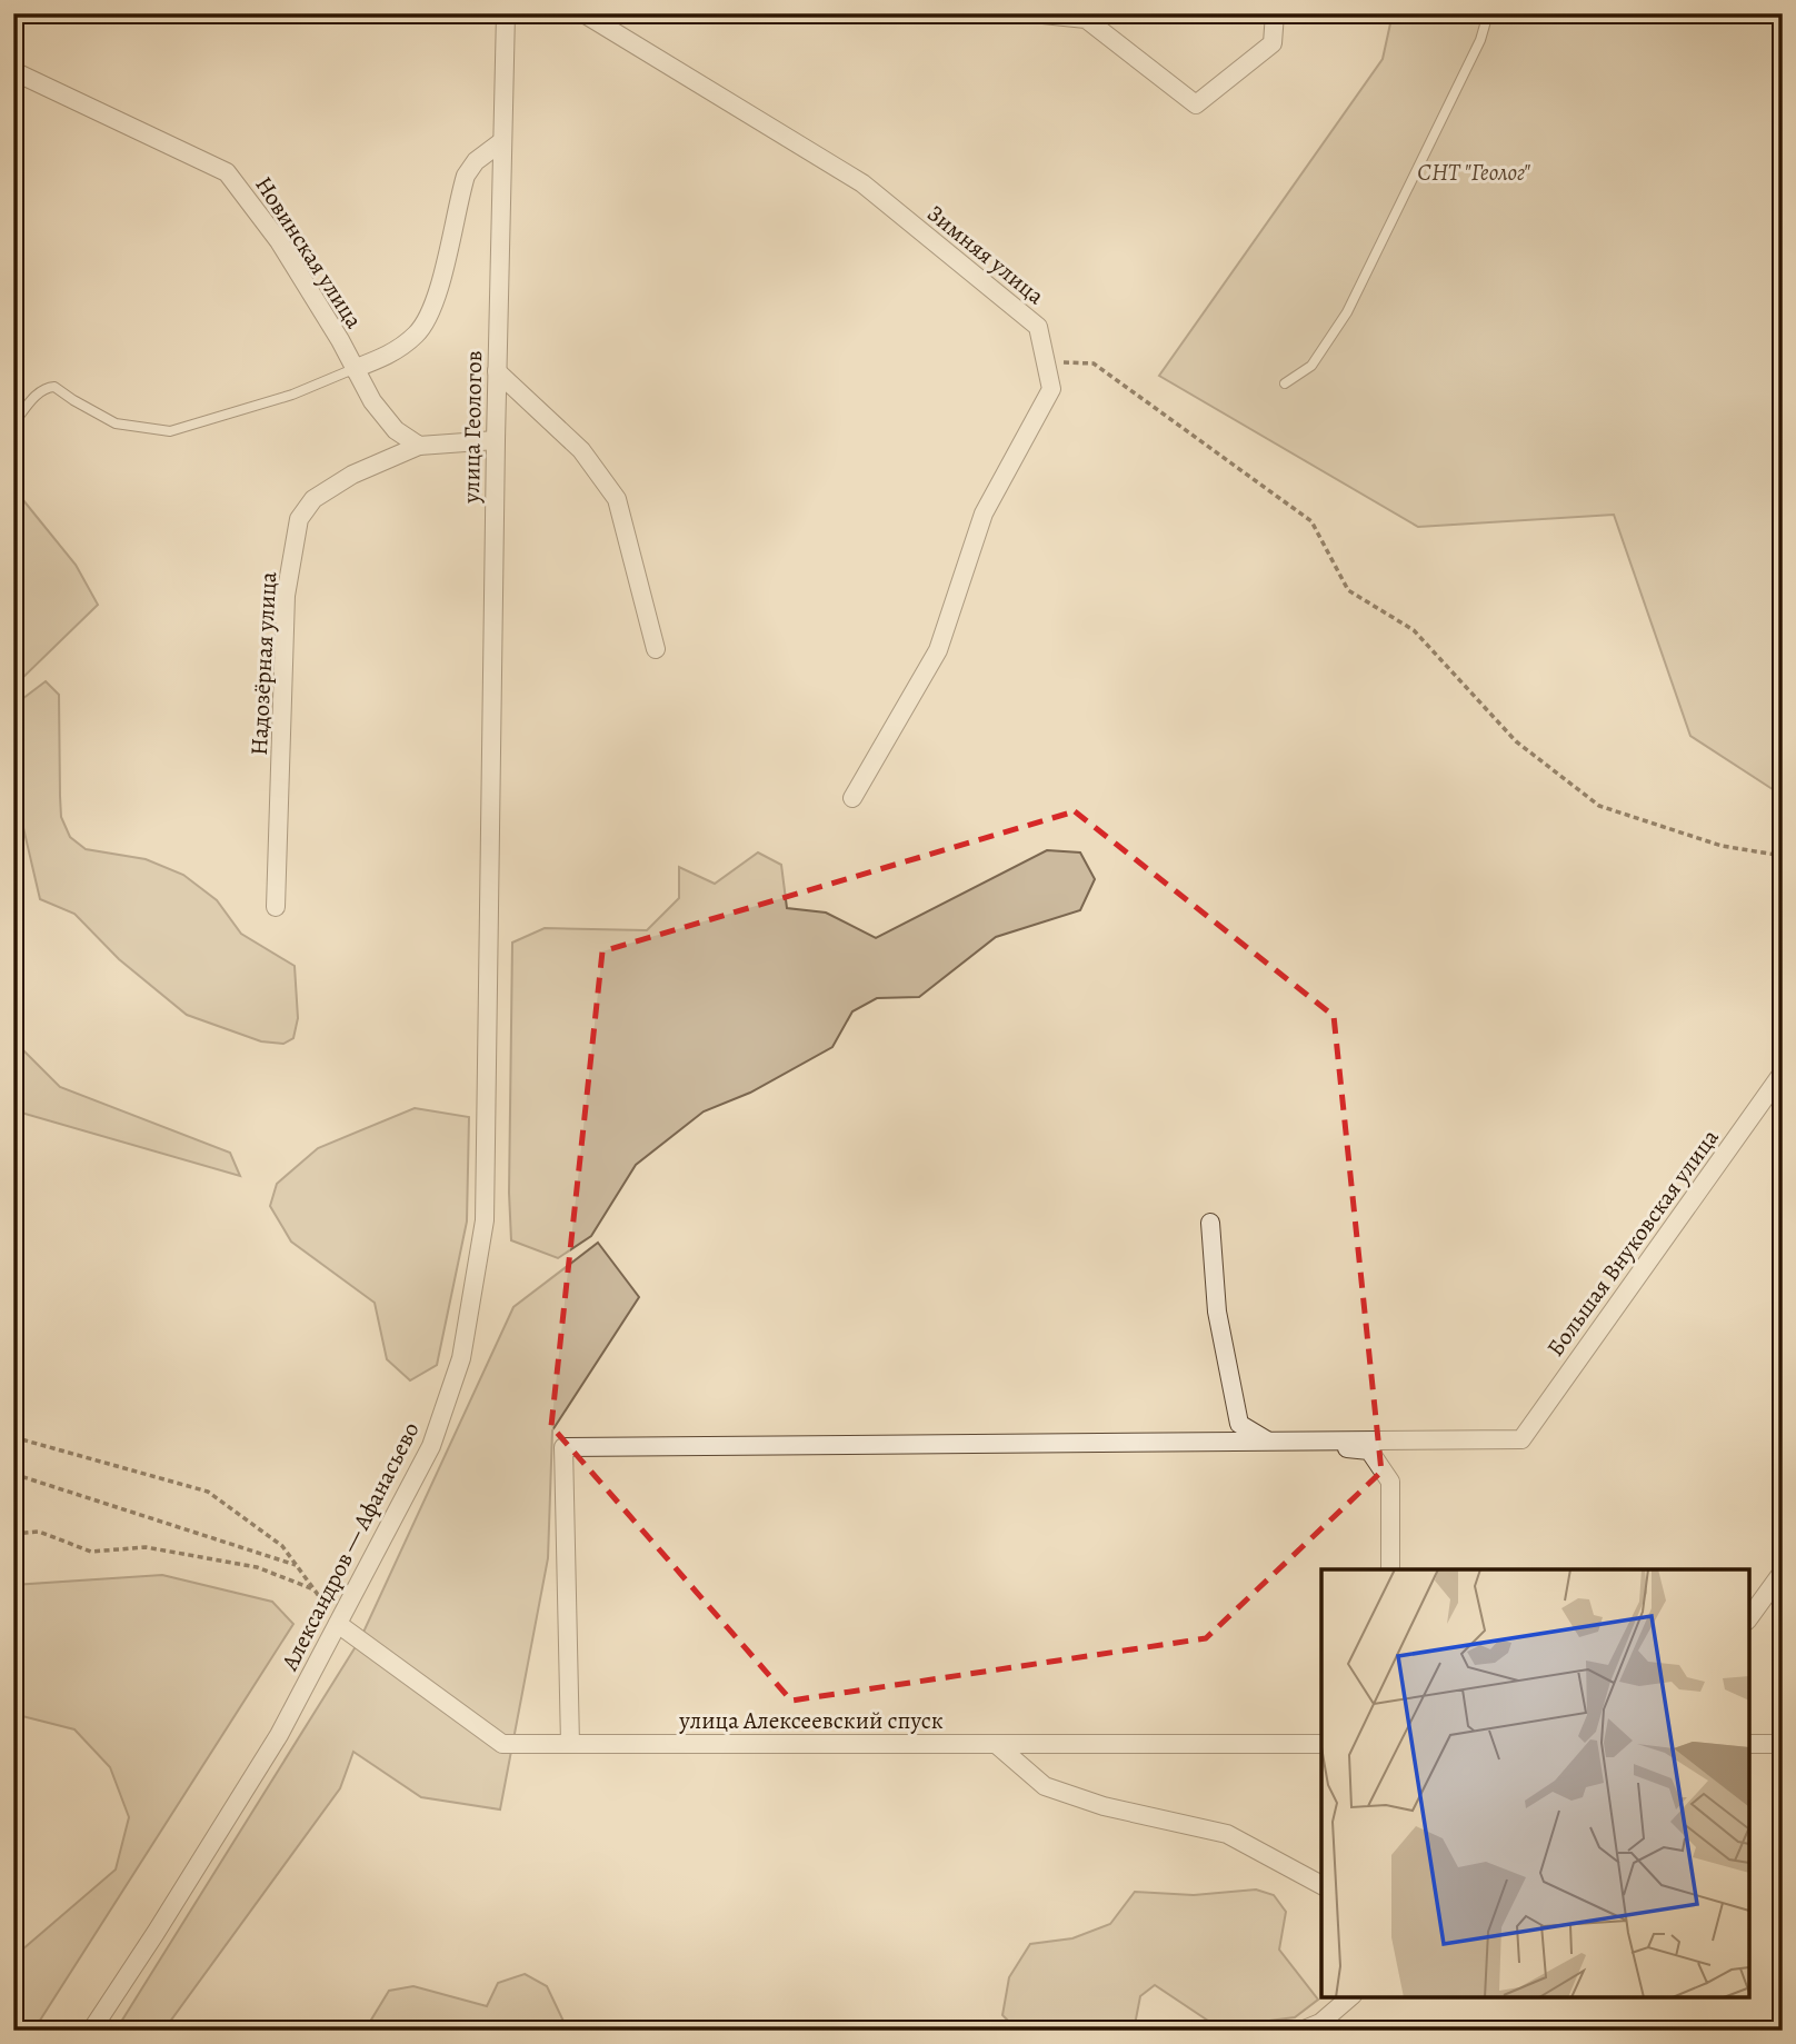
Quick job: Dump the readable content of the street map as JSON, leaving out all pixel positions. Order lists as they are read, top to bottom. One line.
{"streets":{"street":["Новинская улица","Зимняя улица","улица Геологов","Надозёрная улица","Большая Внуковская улица","Александров — Афанасьево","улица Алексеевский спуск"]},"crossings":[["Новинская улица","Надозёрная улица"],["улица Геологов","Александров — Афанасьево"],["Александров — Афанасьево","улица Алексеевский спуск"]],"parks":["СНТ \"Геолог\""]}
